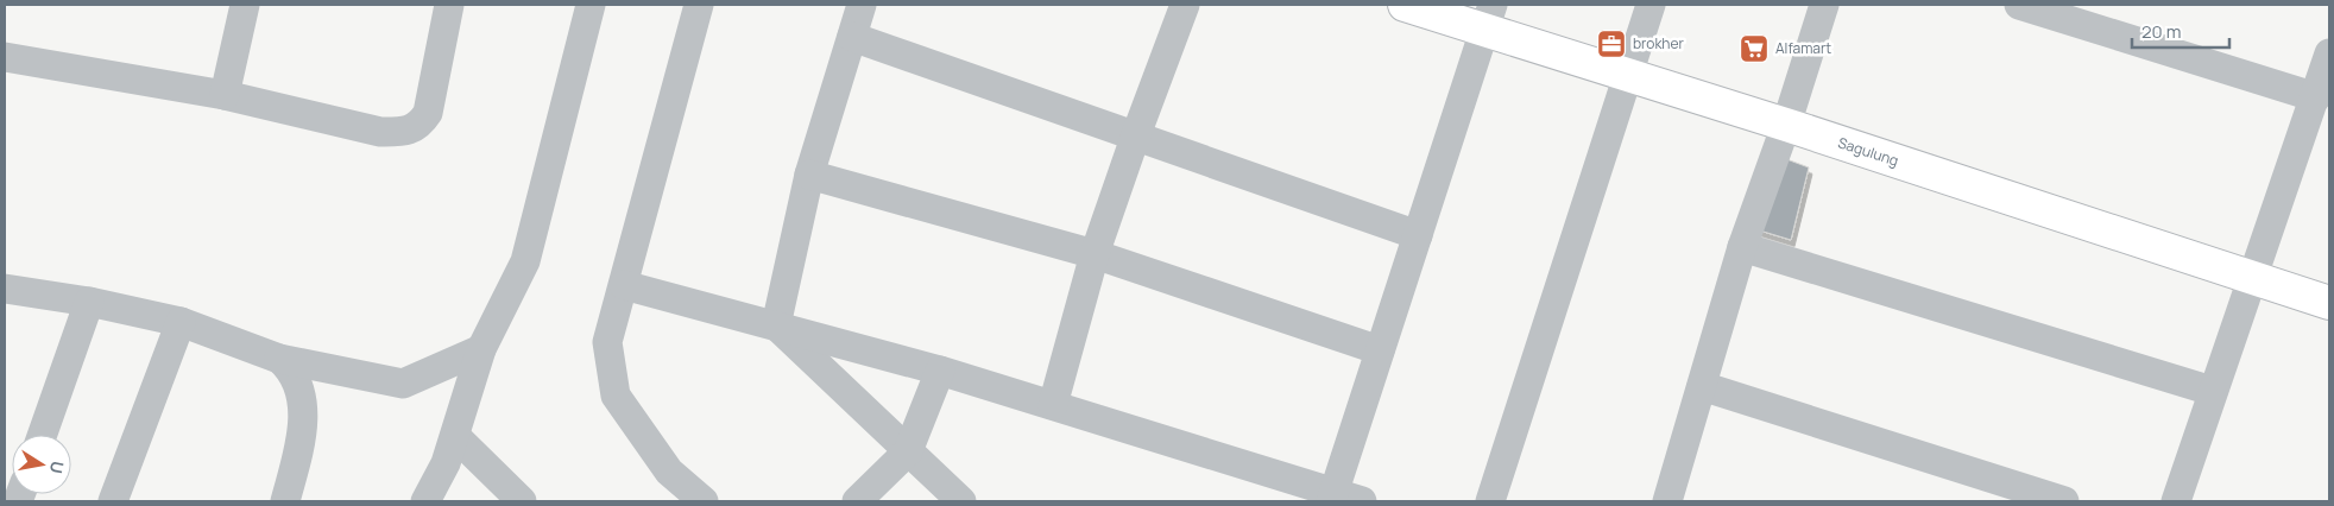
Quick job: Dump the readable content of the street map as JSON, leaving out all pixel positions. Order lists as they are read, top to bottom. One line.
{"streets":{"street":["Sagulung"]},"places":{"office":["brokher"],"supermarket":["Alfamart"]},"scale_bar":"20 m","north":"right"}
